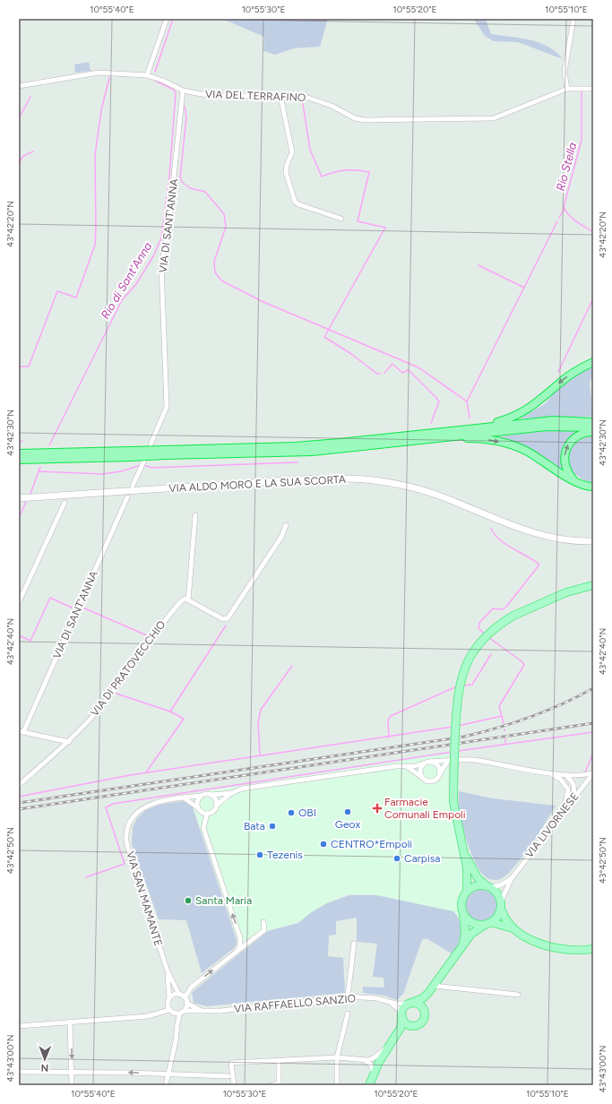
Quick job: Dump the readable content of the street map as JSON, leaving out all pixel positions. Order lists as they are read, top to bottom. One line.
{"streets":{"main road":["VIA ALDO MORO E LA SUA SCORTA","VIA LIVORNESE"],"street":["VIA DEL TERRAFINO","VIA DI SANT'ANNA","VIA DI PRATOVECCHIO","VIA SAN MAMANTE","VIA RAFFAELLO SANZIO"]},"crossings":[["VIA DEL TERRAFINO","VIA DI SANT'ANNA"],["VIA LIVORNESE","VIA RAFFAELLO SANZIO"],["VIA SAN MAMANTE","VIA RAFFAELLO SANZIO"]],"water":["Rio Stella","Rio di Sant'Anna"],"places":{"health":["Farmacie Comunali Empoli"],"other":["Geox","OBI","Bata","CENTRO*Empoli","Tezenis","Carpisa","Santa Maria"]},"north":"bottom","coordinates":["10°55'40\"E","10°55'30\"E","10°55'20\"E","10°55'10\"E","43°42'20\"N","43°42'30\"N","43°42'40\"N","43°42'50\"N","43°43'00\"N"]}
